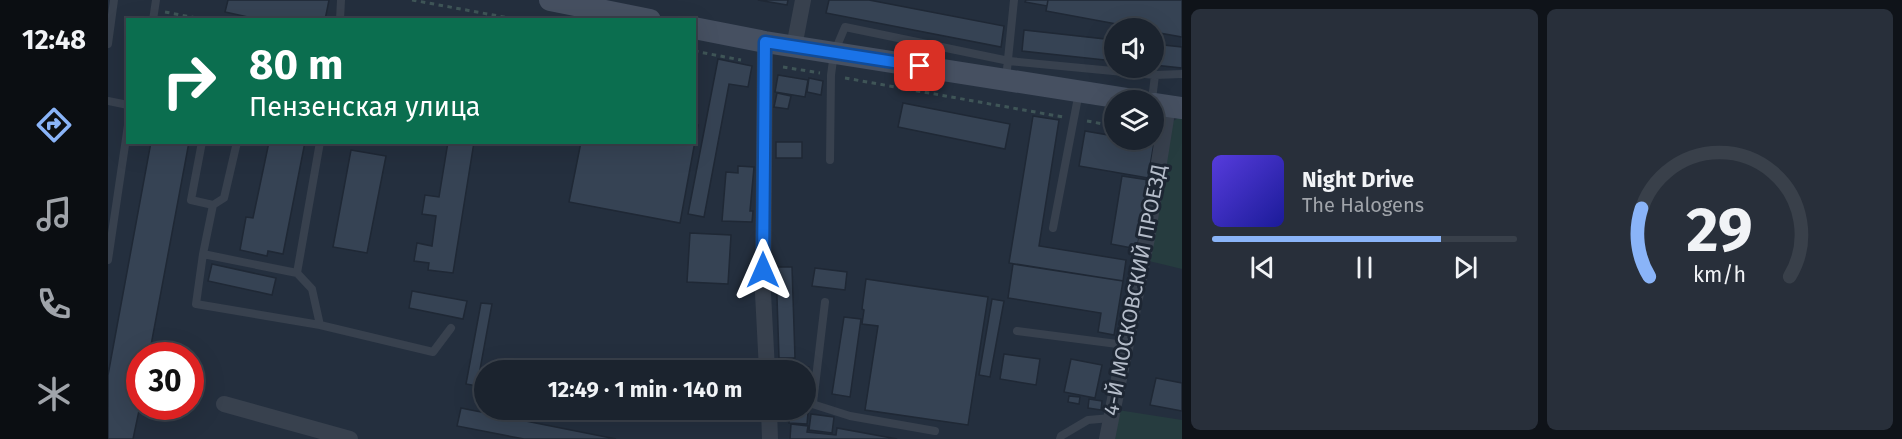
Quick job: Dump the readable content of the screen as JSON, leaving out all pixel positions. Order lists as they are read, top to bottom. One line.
{"streets":{"street":["4-Й МОСКОВСКИЙ ПРОЕЗД"]},"page":{"tabs":"12:48","turn":["80 m","Пензенская улица"],"song":["Night Drive","The Halogens"],"limit":"30","trip":"12:49 · 1 min · 140 m","gauge":["29","km/h"]}}
